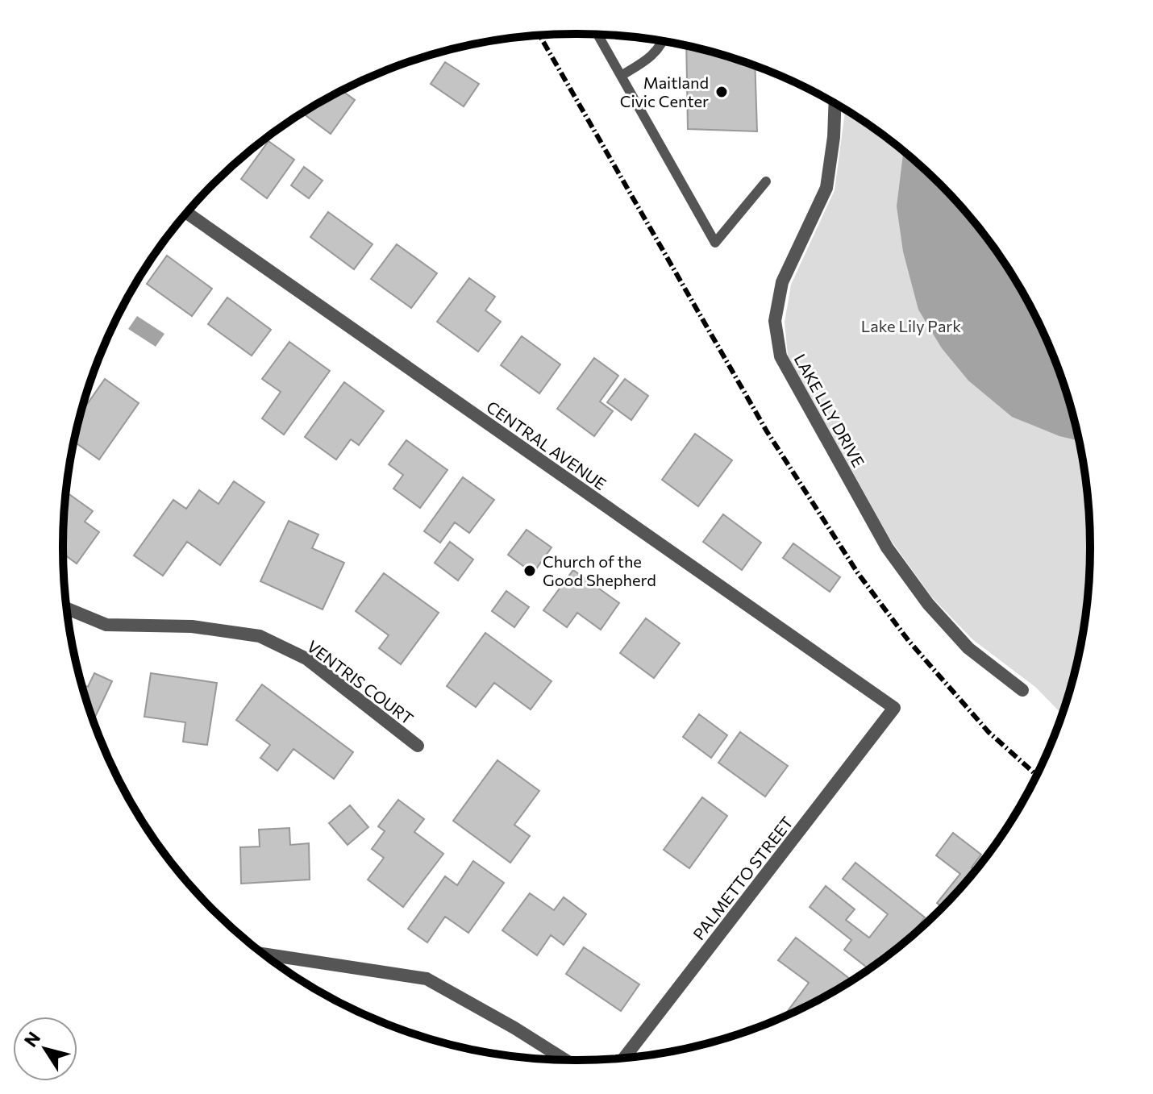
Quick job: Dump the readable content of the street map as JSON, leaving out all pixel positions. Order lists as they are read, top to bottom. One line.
{"streets":{"street":["LAKE LILY DRIVE","CENTRAL AVENUE","VENTRIS COURT","PALMETTO STREET"]},"crossings":[["CENTRAL AVENUE","PALMETTO STREET"]],"parks":["Lake Lily Park"],"places":["Maitland Civic Center","Church of the Good Shepherd"],"north":"top left"}
